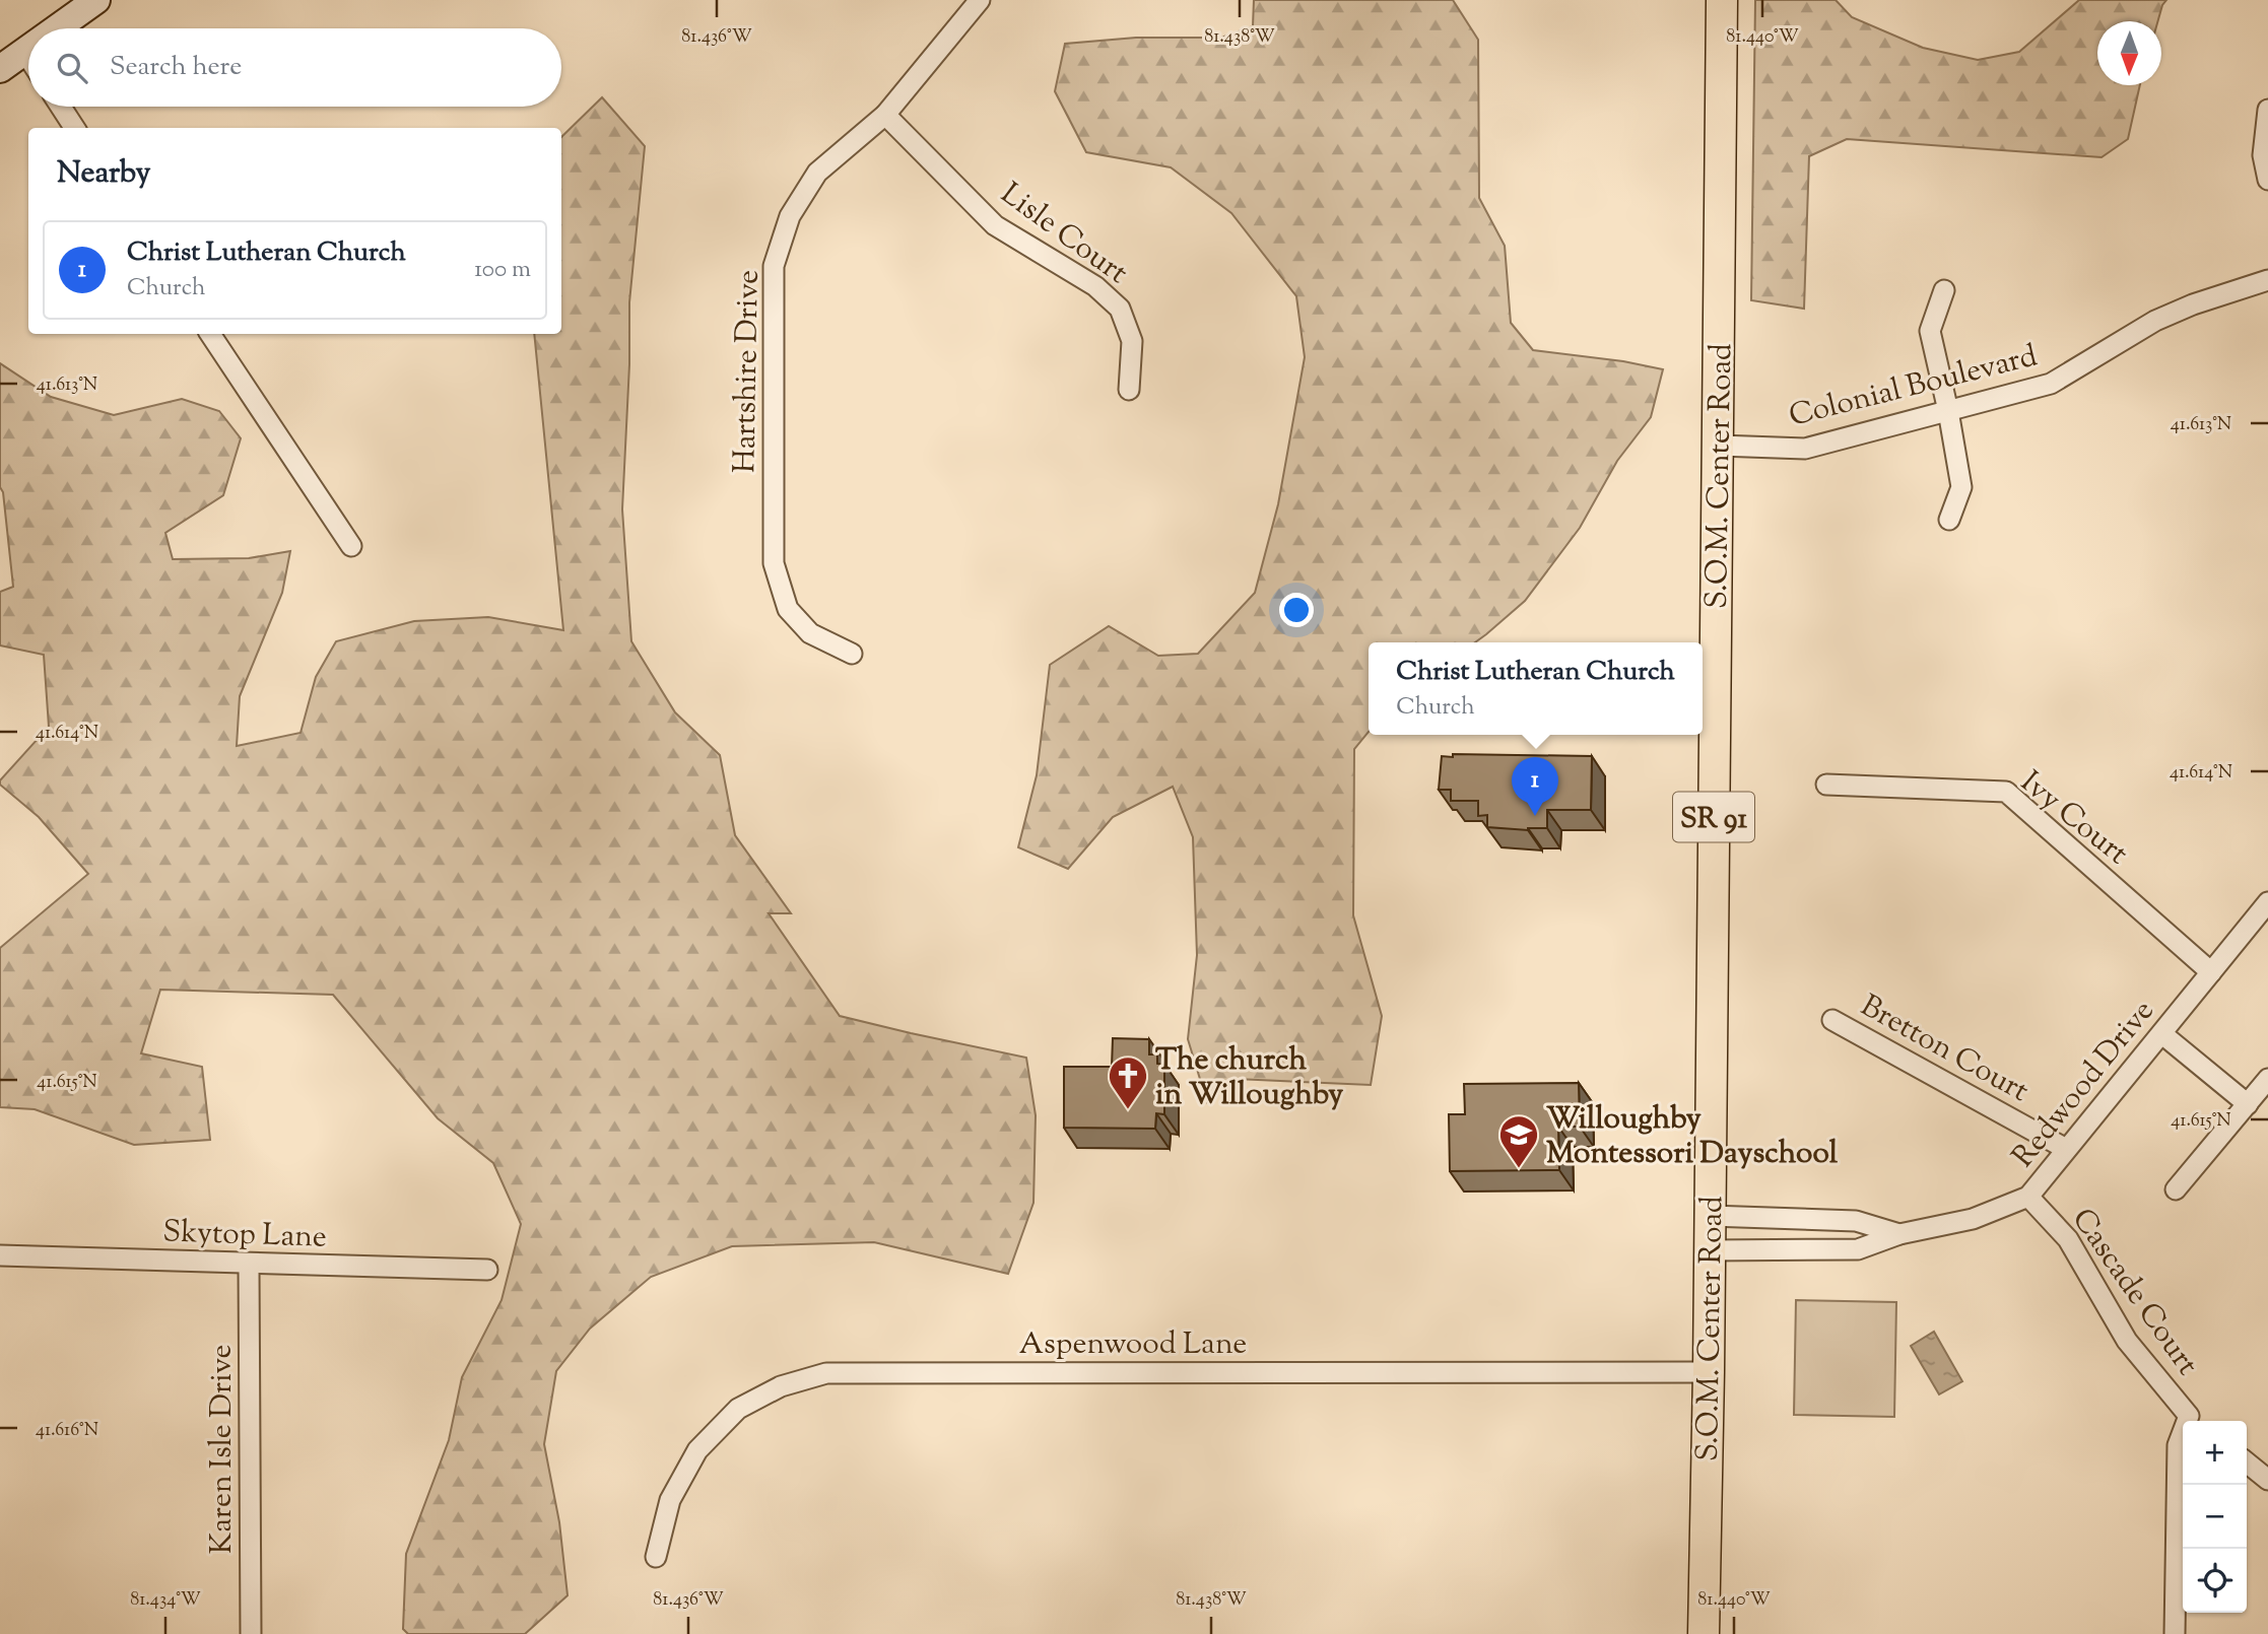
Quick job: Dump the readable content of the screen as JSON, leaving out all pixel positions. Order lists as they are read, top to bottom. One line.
{"streets":{"main road":["S.O.M. Center Road","SR 91"],"street":["Lisle Court","Hartshire Drive","Colonial Boulevard","Ivy Court","Bretton Court","Redwood Drive","Skytop Lane","Cascade Court","Aspenwood Lane","Karen Isle Drive"]},"crossings":[["Lisle Court","Hartshire Drive"],["Colonial Boulevard","S.O.M. Center Road"],["S.O.M. Center Road","Redwood Drive"],["S.O.M. Center Road","Aspenwood Lane"],["Ivy Court","Redwood Drive"],["Bretton Court","Redwood Drive"],["Redwood Drive","Cascade Court"],["Skytop Lane","Karen Isle Drive"]],"places":{"church":["The church in Willoughby"],"school or university":["Willoughby Montessori Dayschool"]},"north":"bottom","page":{"search":"Search here","heading":"Nearby","list":[{"mark":"1","name":"Christ Lutheran Church","note":"Church","value":"100 m"}],"popup":["Christ Lutheran Church","Church"],"pins":"1","map_buttons":["+","−"]},"coordinates":["81.436°W","81.438°W","81.440°W","41.613°N","41.614°N","41.615°N","41.616°N","81.434°W"]}
